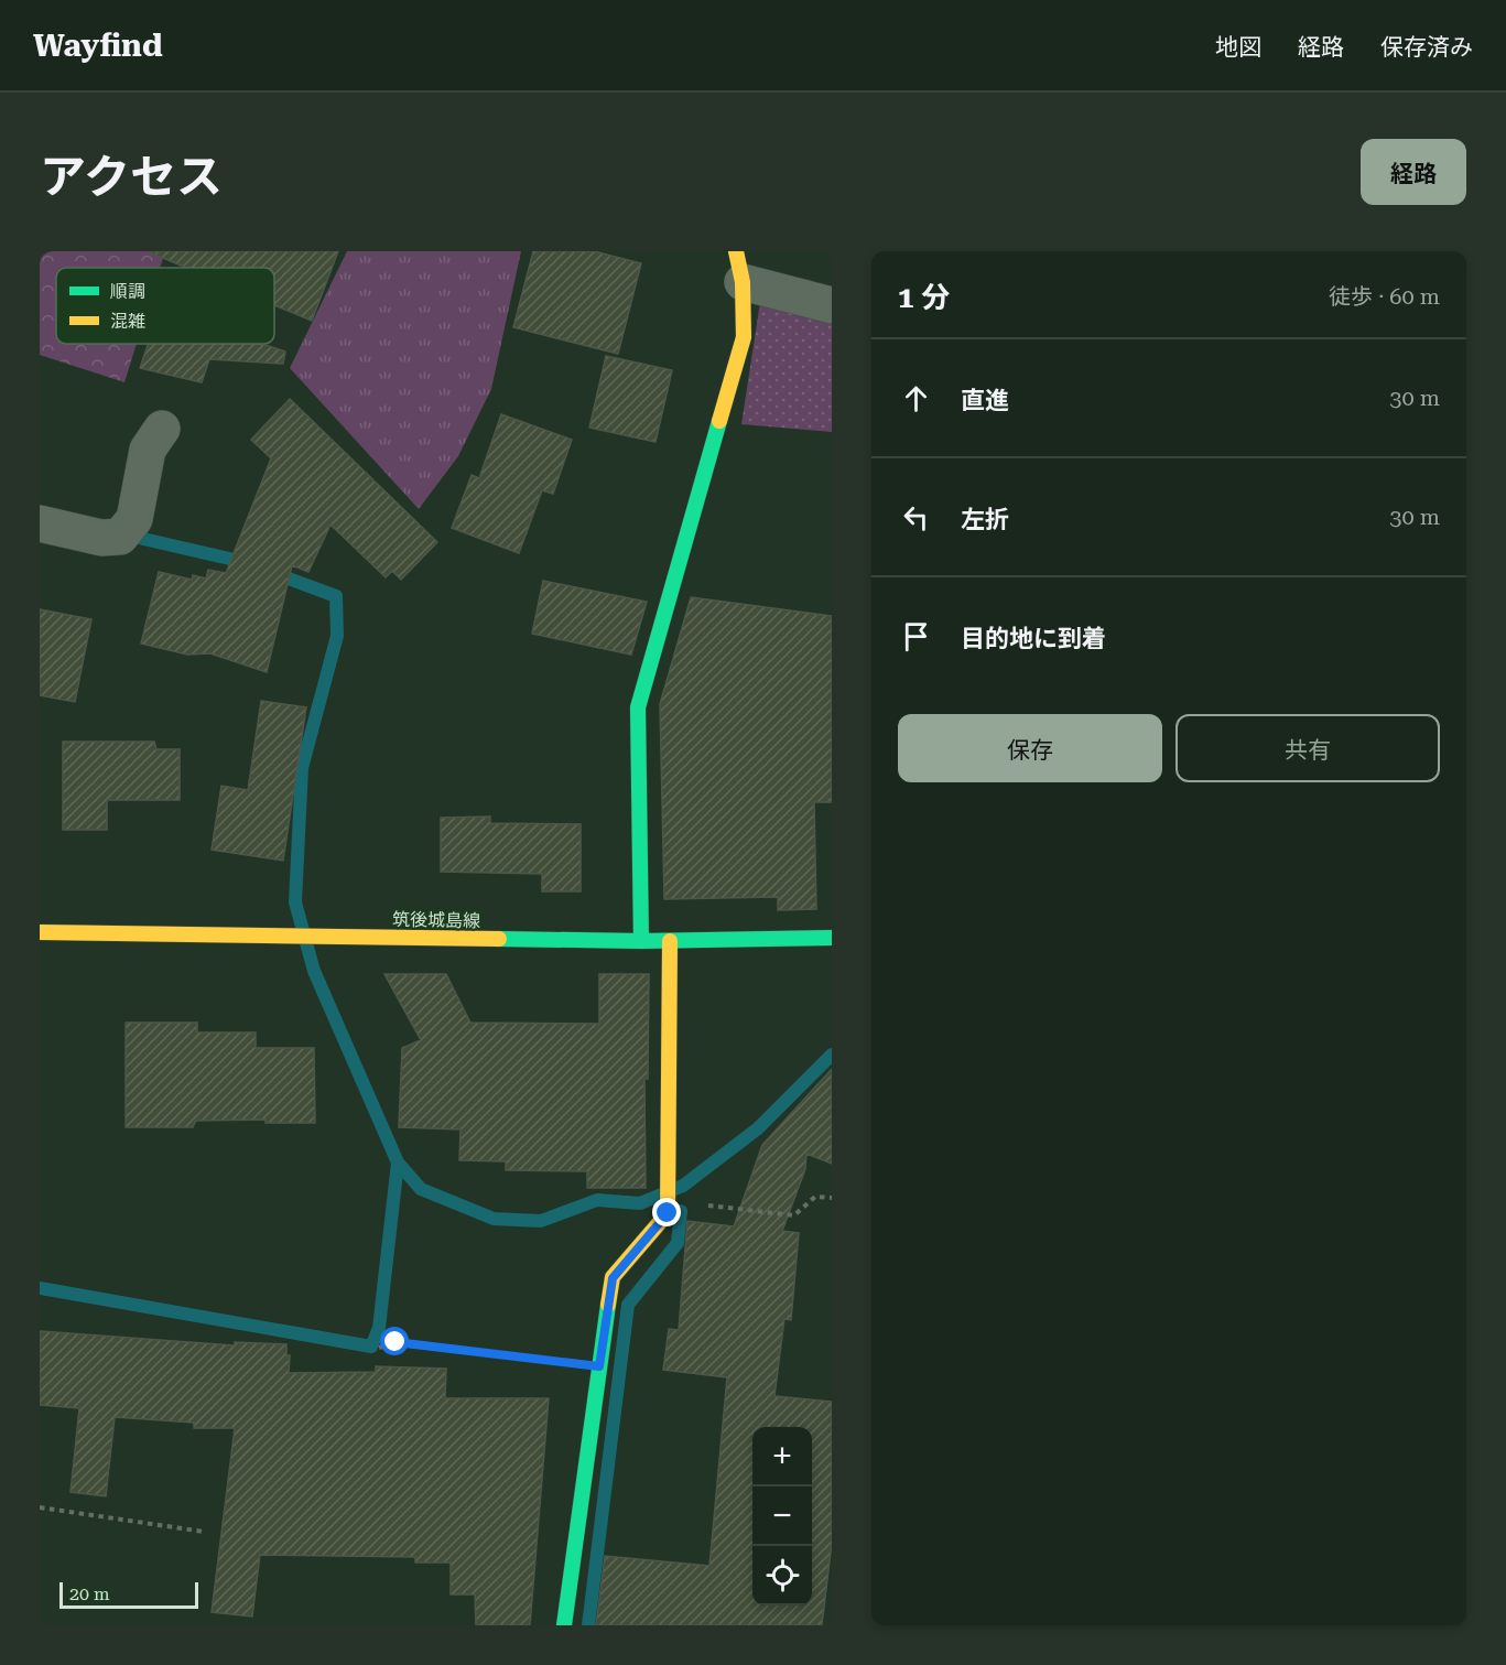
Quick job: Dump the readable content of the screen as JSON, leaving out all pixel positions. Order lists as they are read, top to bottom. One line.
{"streets":{"street":["筑後城島線"]},"legend":["順調","混雑"],"scale_bar":"20 m","page":{"header":"Wayfind","nav":["地図","経路","保存済み"],"title":"アクセス","buttons":["経路",["保存","共有"]],"heading":["1 分","徒歩 · 60 m"],"list":[["直進","30 m"],["左折","30 m"],"目的地に到着"],"map_buttons":["+","−"],"scale":"20 m"}}
